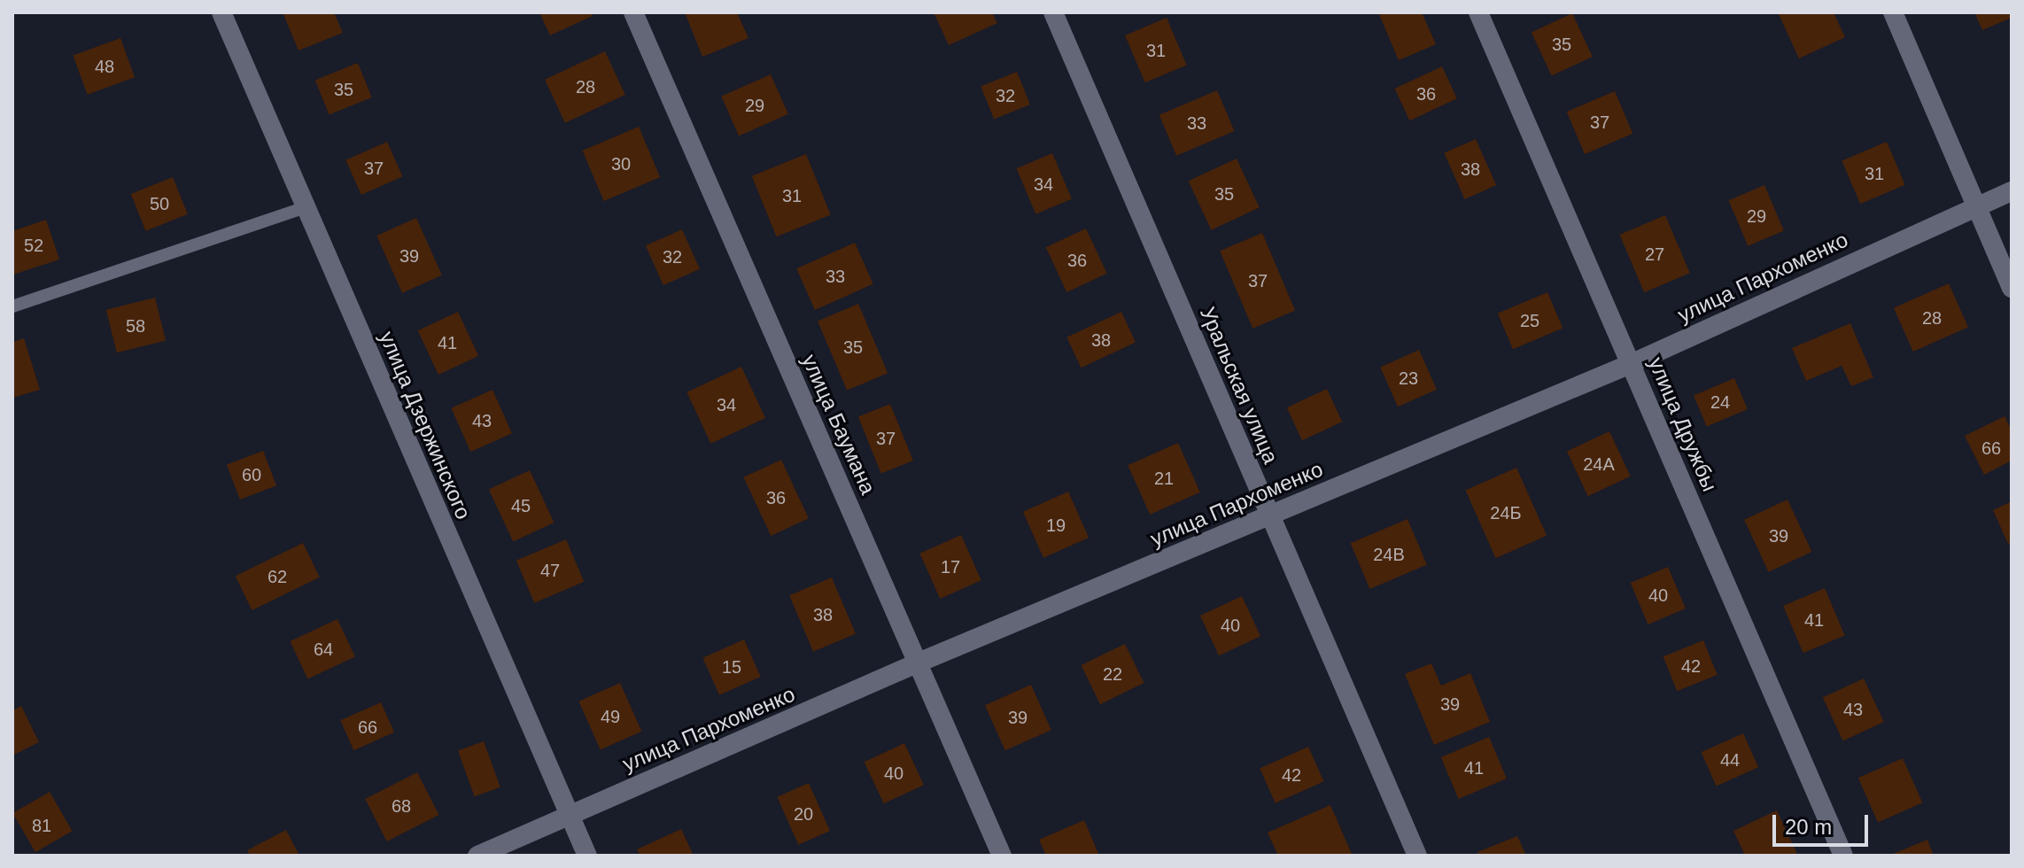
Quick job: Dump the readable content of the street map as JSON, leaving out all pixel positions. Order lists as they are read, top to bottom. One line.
{"streets":{"street":["улица Пархоменко","Уральская улица","улица Баумана","улица Дружбы","улица Дзержинского"]},"crossings":[["улица Пархоменко","Уральская улица"],["улица Пархоменко","улица Баумана"],["улица Пархоменко","улица Дружбы"],["улица Пархоменко","улица Дзержинского"]],"house_numbers":["35","31","48","28","35","36","32","29","37","33","30","37","38","31","34","35","31","50","29","52","27","39","32","36","33","37","28","25","58","38","41","35","23","24","34","43","37","66","24А","60","21","36","45","24Б","19","39","24В","17","47","62","40","38","41","40","64","42","15","22","39","43","49","39","66","44","41","40","42","68","20","81"],"scale_bar":"20 m"}
